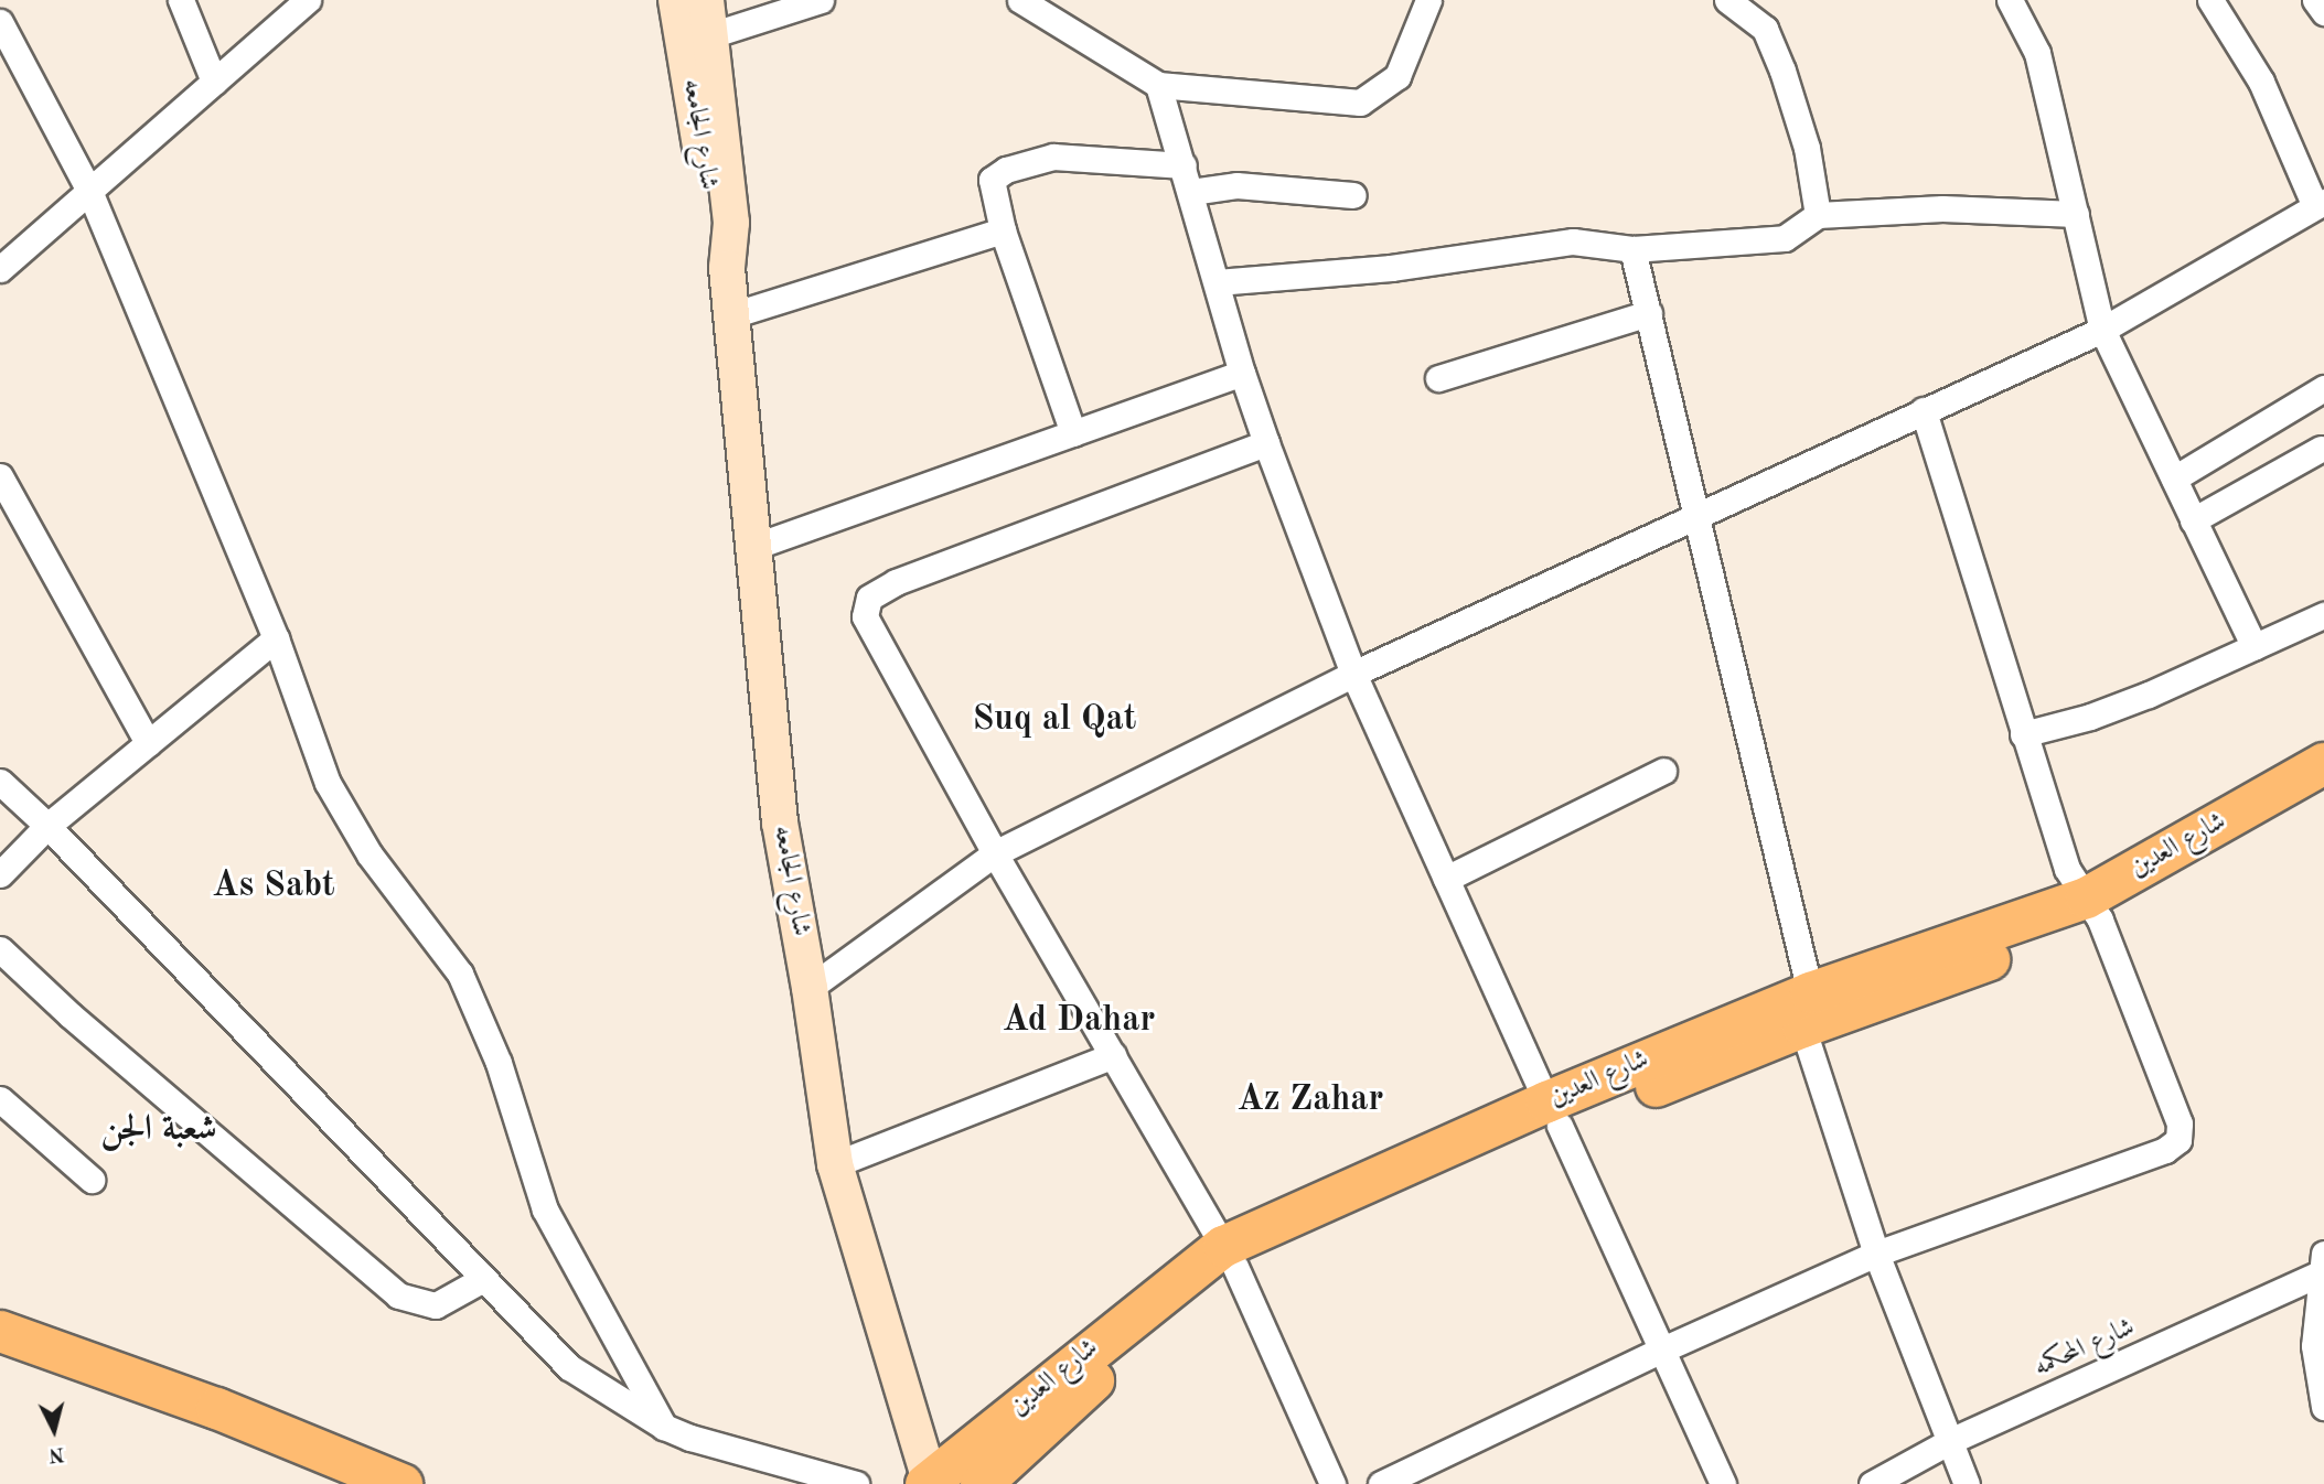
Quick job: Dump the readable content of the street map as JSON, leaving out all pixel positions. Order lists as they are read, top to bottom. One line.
{"streets":{"main road":["شارع العدين"],"street":["شارع الجامعه","شارع المحكمه"]},"crossings":[["شارع الجامعه","شارع العدين"]],"districts":["Suq al Qat","As Sabt","Ad Dahar","Az Zahar","شعبة الجن"],"north":"bottom"}
